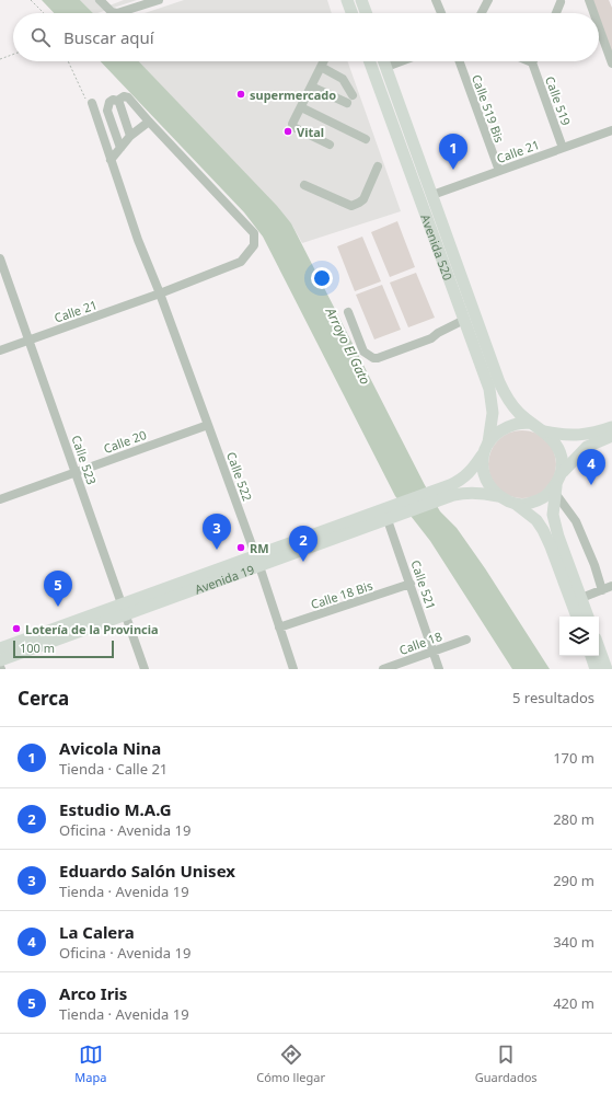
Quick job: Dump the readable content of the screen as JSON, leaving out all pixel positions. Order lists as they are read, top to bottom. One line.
{"streets":{"main road":["Avenida 520","Avenida 19"],"street":["Calle 519","Calle 519 Bis","Calle 21","Calle 20","Calle 523","Calle 522","Calle 521","Calle 18 Bis","Calle 18"]},"crossings":[["Calle 519","Calle 21"],["Calle 519 Bis","Calle 21"],["Calle 21","Avenida 520"],["Calle 21","Calle 523"],["Calle 21","Calle 522"],["Avenida 520","Avenida 19"],["Calle 20","Calle 523"],["Calle 20","Calle 522"],["Calle 523","Avenida 19"],["Calle 522","Avenida 19"],["Calle 522","Calle 18 Bis"],["Avenida 19","Calle 521"],["Calle 521","Calle 18 Bis"],["Calle 521","Calle 18"]],"water":["Arroyo El Gato"],"places":["supermercado","Vital","RM","Lotería de la Provincia"],"scale_bar":"100 m","page":{"search":"Buscar aquí","pins":["1","4","3","2","5"],"scale":"100 m","heading":["Cerca","5 resultados"],"list":[{"mark":"1","name":"Avicola Nina","note":"Tienda · Calle 21","value":"170 m"},{"mark":"2","name":"Estudio M.A.G","note":"Oficina · Avenida 19","value":"280 m"},{"mark":"3","name":"Eduardo Salón Unisex","note":"Tienda · Avenida 19","value":"290 m"},{"mark":"4","name":"La Calera","note":"Oficina · Avenida 19","value":"340 m"},{"mark":"5","name":"Arco Iris","note":"Tienda · Avenida 19","value":"420 m"}],"nav":["Mapa","Cómo llegar","Guardados"]}}
